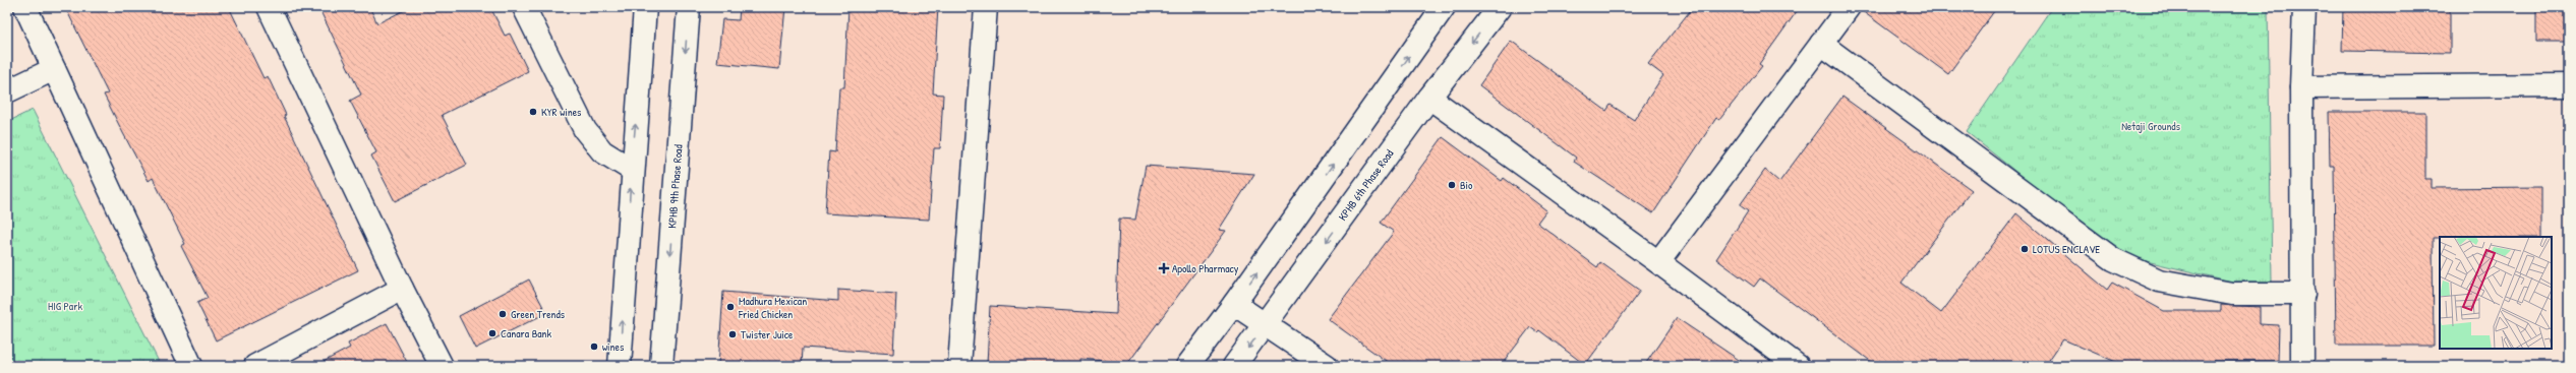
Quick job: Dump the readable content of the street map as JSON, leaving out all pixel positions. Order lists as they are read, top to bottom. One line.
{"streets":{"street":["KPHB 9th Phase Road","KPHB 6th Phase Road"]},"parks":["Netaji Grounds","HIG Park"],"places":{"other":["KYR wines","Bio","LOTUS ENCLAVE","Madhura Mexican Fried Chicken","Green Trends","Canara Bank","Twister Juice","wines"],"health":["Apollo Pharmacy"]}}
